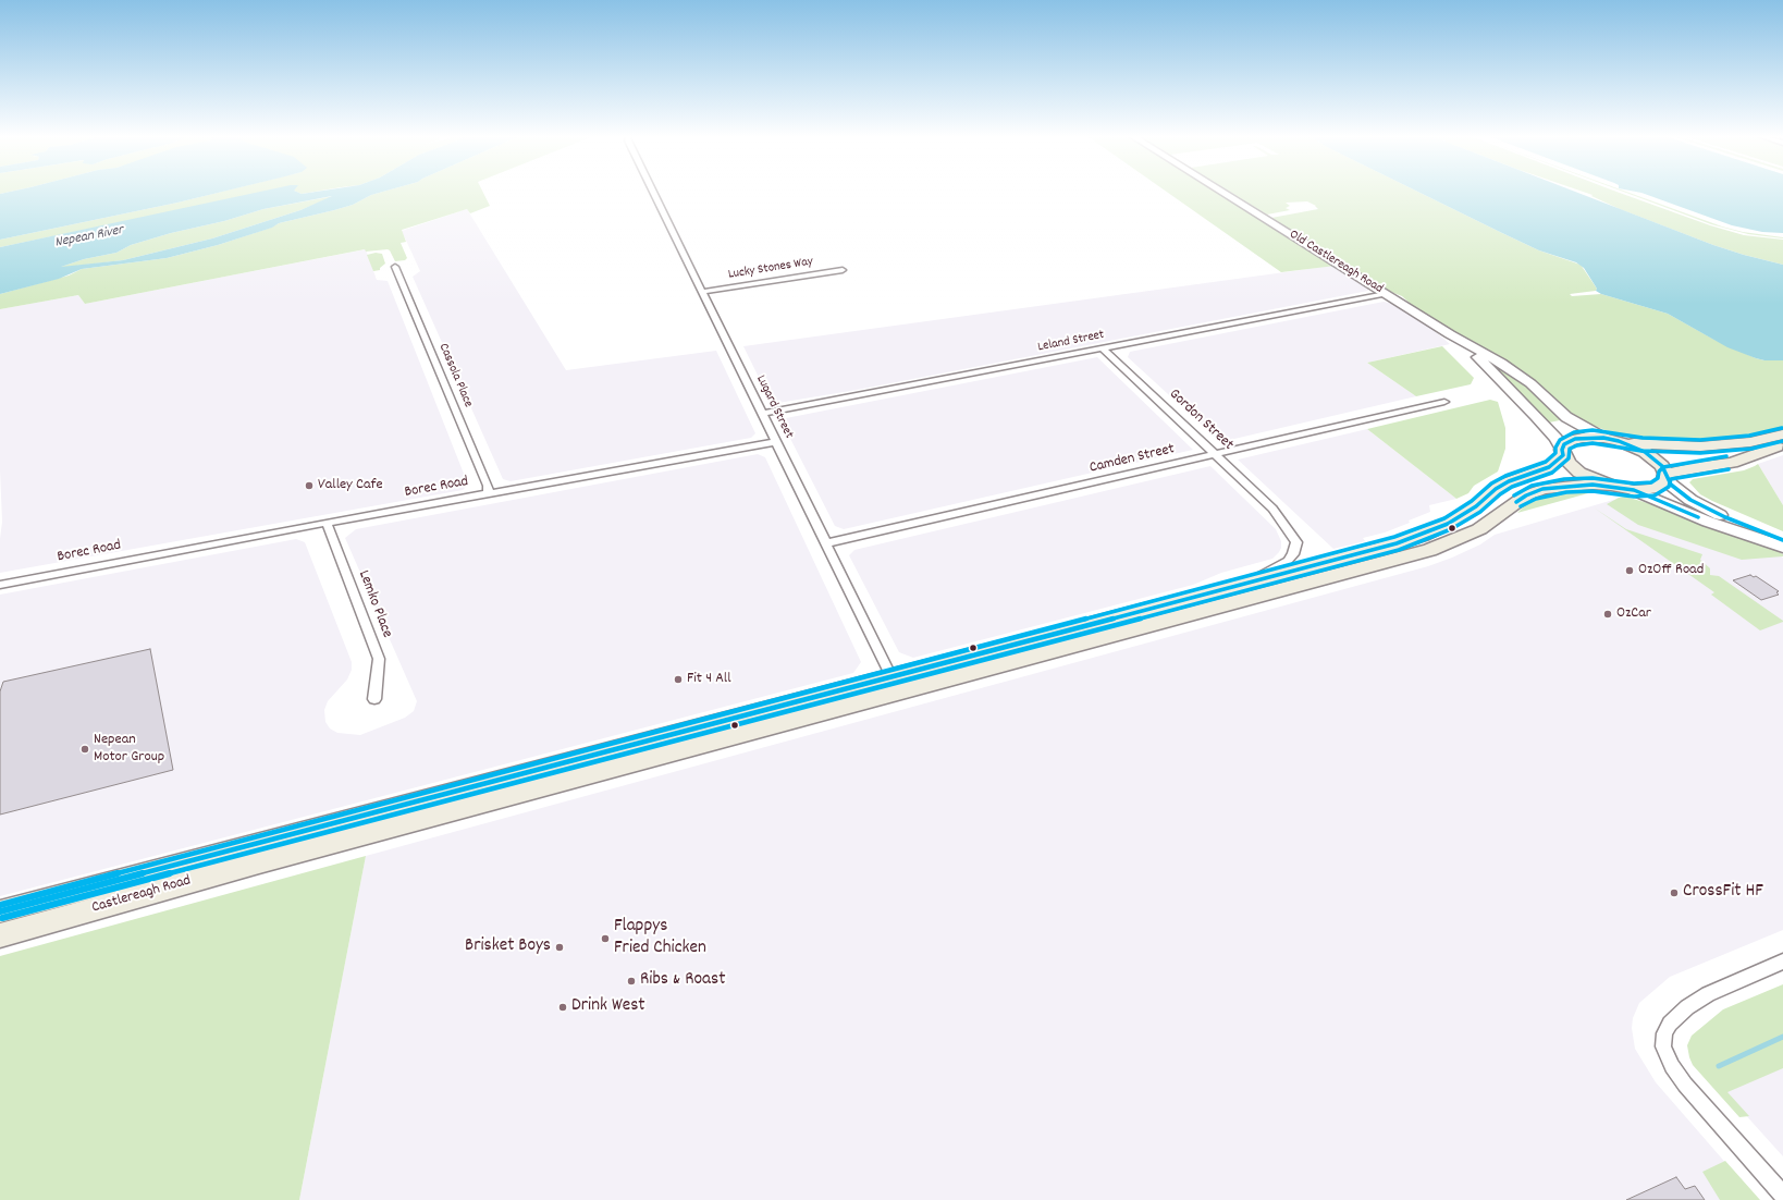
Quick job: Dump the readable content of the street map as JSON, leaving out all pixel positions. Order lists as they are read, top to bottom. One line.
{"streets":{"main road":["Castlereagh Road"],"street":["Old Castlereagh Road","Lucky Stones Way","Leland Street","Cassola Place","Lugard Street","Gordon Street","Camden Street","Borec Road","Lemko Place"]},"crossings":[["Old Castlereagh Road","Leland Street"],["Old Castlereagh Road","Castlereagh Road"],["Lucky Stones Way","Lugard Street"],["Leland Street","Lugard Street"],["Leland Street","Gordon Street"],["Cassola Place","Borec Road"],["Lugard Street","Camden Street"],["Lugard Street","Borec Road"],["Lugard Street","Castlereagh Road"],["Gordon Street","Camden Street"],["Gordon Street","Castlereagh Road"],["Borec Road","Lemko Place"]],"water":["Nepean River"],"places":["Valley Cafe","OzOff Road","OzCar","Fit 4 All","Nepean Motor Group","CrossFit HF","Flappys Fried Chicken","Brisket Boys","Ribs & Roast","Drink West"]}
